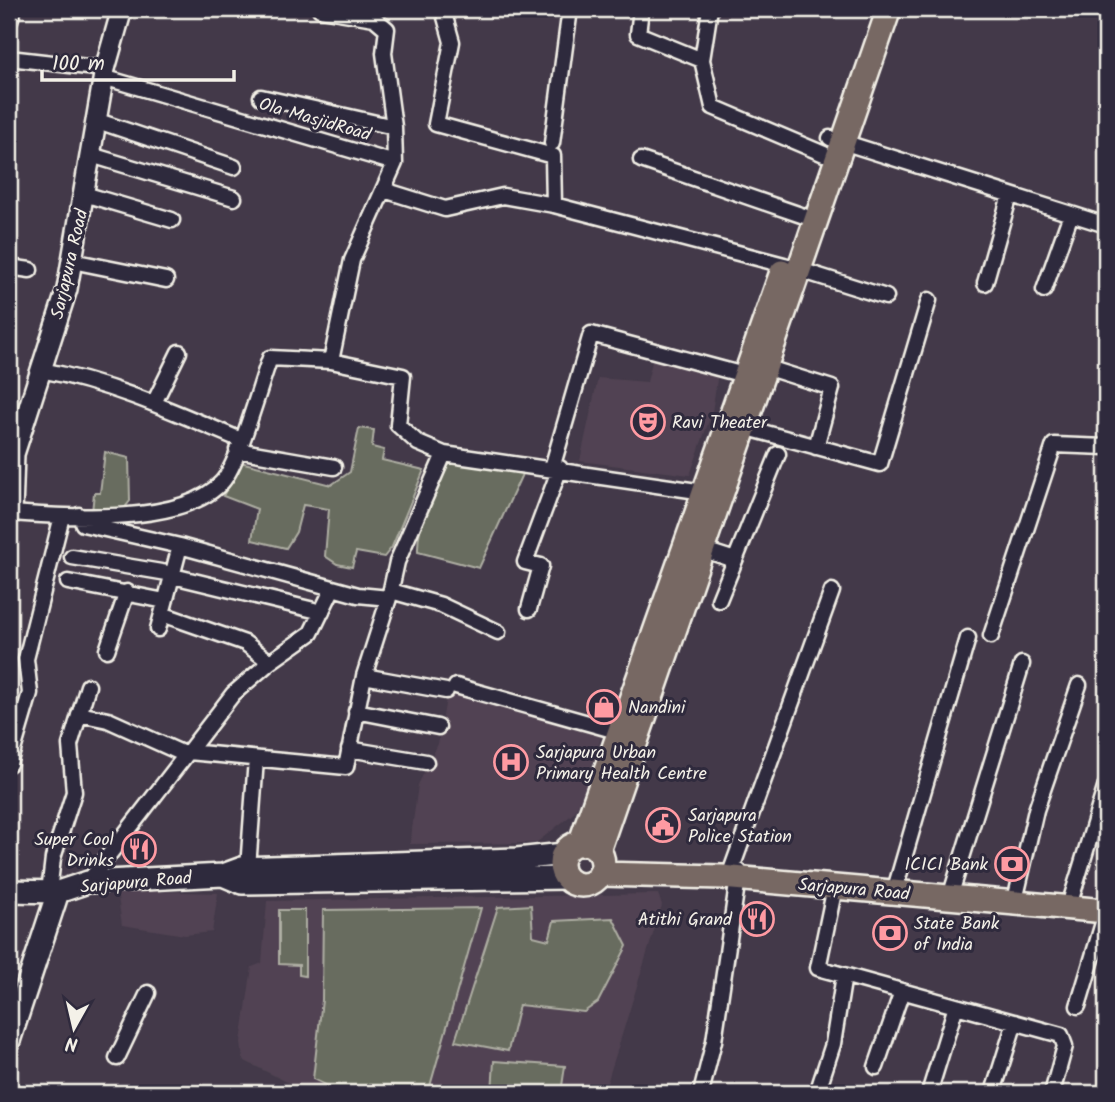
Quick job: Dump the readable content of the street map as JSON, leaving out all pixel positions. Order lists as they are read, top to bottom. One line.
{"streets":{"main road":["Sarjapura Road"],"street":["Ola MasjidRoad"]},"crossings":[["Ola MasjidRoad","Sarjapura Road"]],"places":{"theatre":["Ravi Theater"],"shop":["Nandini"],"hospital":["Sarjapura Urban Primary Health Centre"],"public building":["Sarjapura Police Station"],"restaurant":["Super Cool Drinks","Atithi Grand"],"bank":["ICICI Bank","State Bank of India"]},"scale_bar":"100 m","north":"bottom"}
